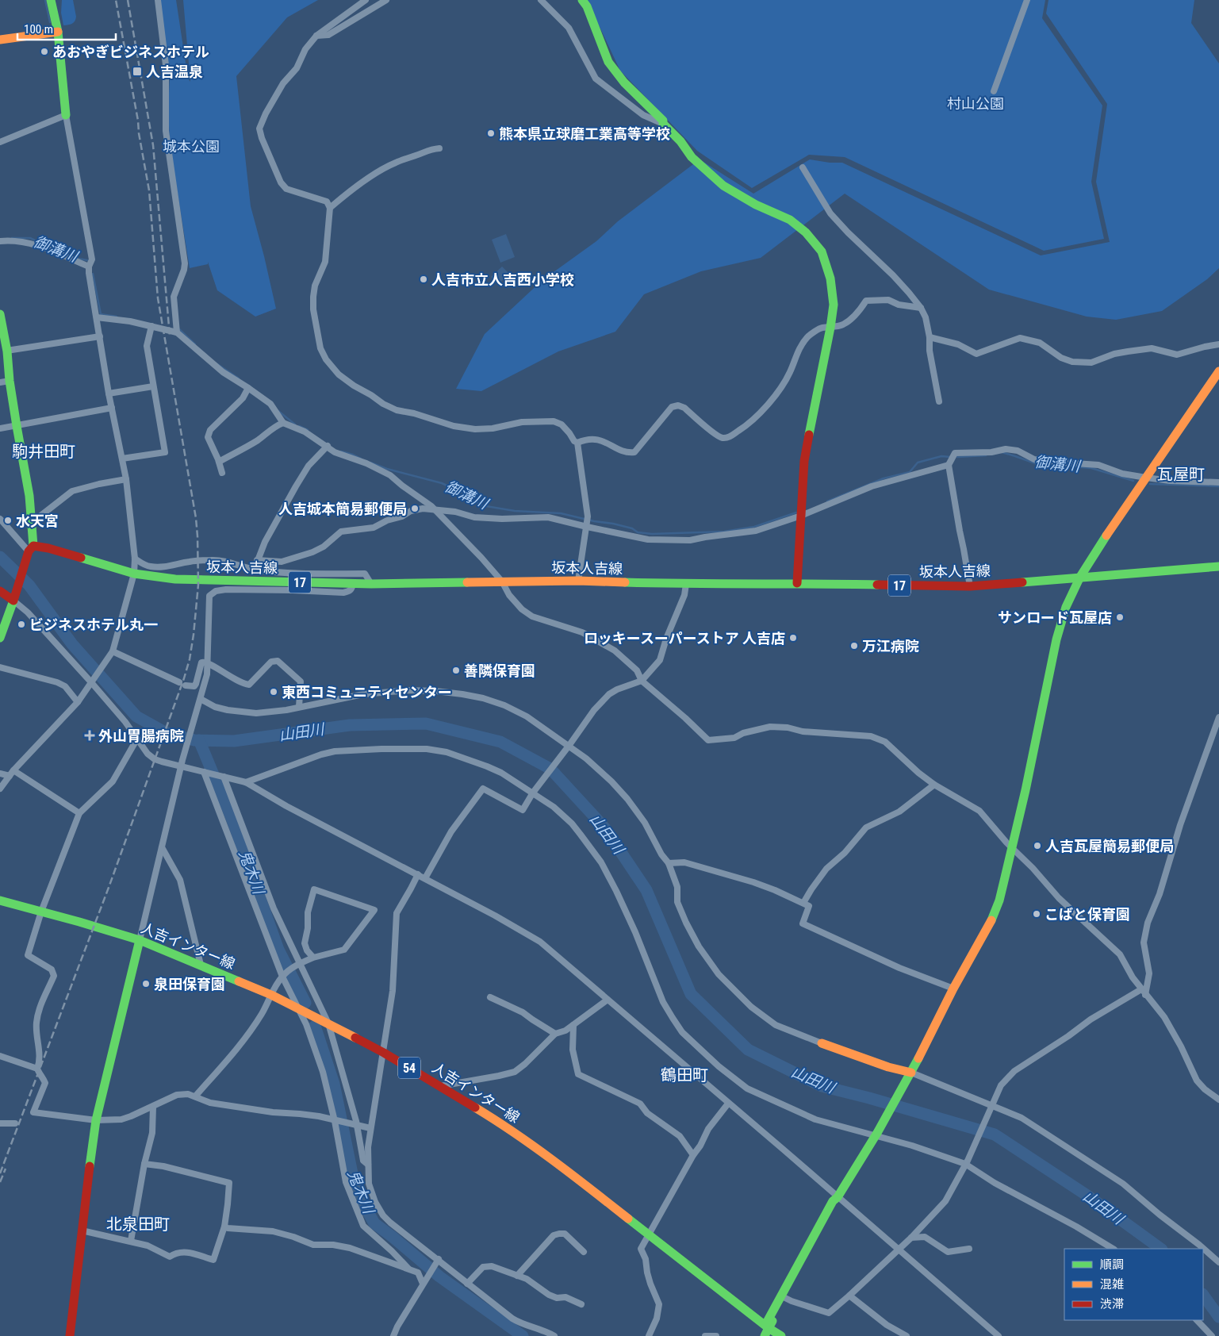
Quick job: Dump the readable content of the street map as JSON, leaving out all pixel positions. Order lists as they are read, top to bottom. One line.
{"streets":{"street":["坂本人吉線","17","人吉インター線","54"]},"districts":["駒井田町","瓦屋町","鶴田町","北泉田町"],"water":["御溝川","山田川","鬼木川"],"parks":["村山公園","城本公園"],"places":{"other":["あおやぎビジネスホテル","熊本県立球磨工業高等学校","人吉市立人吉西小学校","人吉城本簡易郵便局","水天宮","サンロード瓦屋店","ビジネスホテル丸一","ロッキースーパーストア 人吉店","万江病院","善隣保育園","東西コミュニティセンター","人吉瓦屋簡易郵便局","こばと保育園","泉田保育園"],"transit":["人吉温泉"],"health":["外山胃腸病院"]},"legend":["順調","混雑","渋滞"],"scale_bar":"100 m"}
